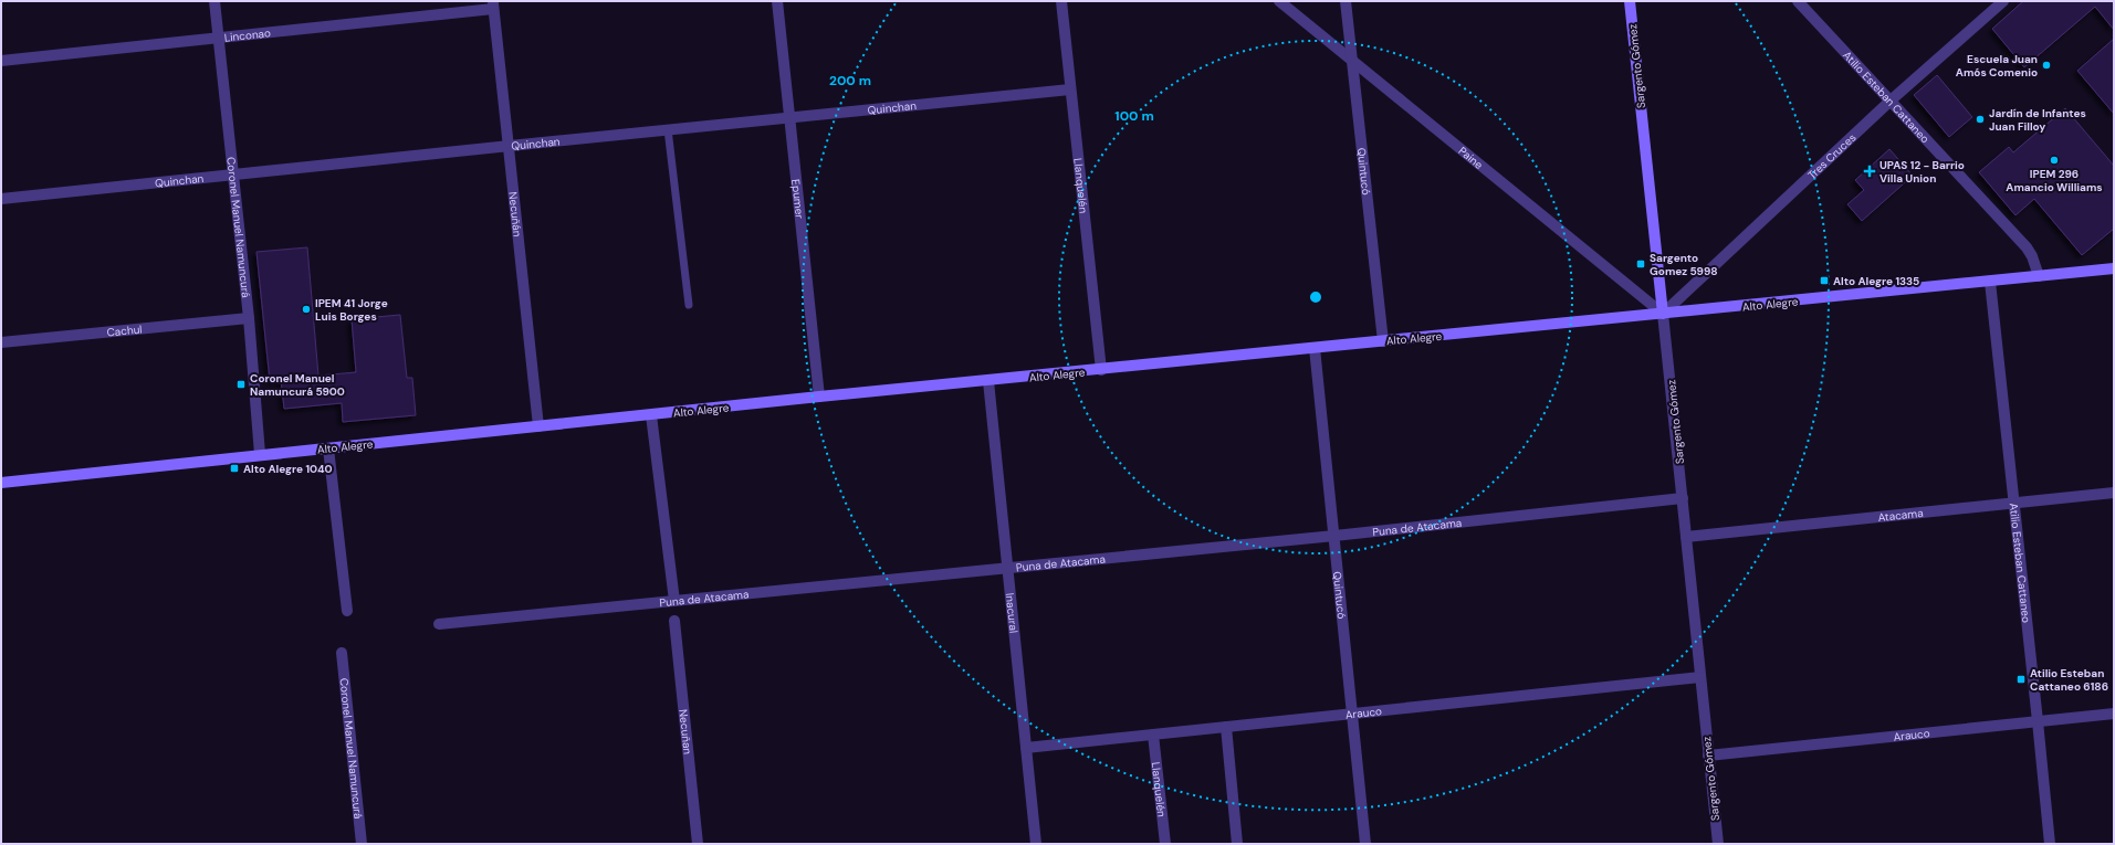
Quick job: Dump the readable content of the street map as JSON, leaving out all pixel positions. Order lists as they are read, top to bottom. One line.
{"streets":{"main road":["Sargento Gómez","Alto Alegre"],"street":["Linconao","Atilio Esteban Cattaneo","Quinchan","Tres Cruces","Paine","Quintucó","Llanquelén","Epumer","Necuñán","Coronel Manuel Namuncurá","Cachul","Atacama","Puna de Atacama","Inacural","Arauco","Necuñan"]},"crossings":[["Linconao","Necuñán"],["Linconao","Coronel Manuel Namuncurá"],["Sargento Gómez","Tres Cruces"],["Sargento Gómez","Paine"],["Sargento Gómez","Alto Alegre"],["Sargento Gómez","Atacama"],["Sargento Gómez","Puna de Atacama"],["Sargento Gómez","Arauco"],["Atilio Esteban Cattaneo","Tres Cruces"],["Atilio Esteban Cattaneo","Alto Alegre"],["Atilio Esteban Cattaneo","Atacama"],["Atilio Esteban Cattaneo","Arauco"],["Quinchan","Llanquelén"],["Quinchan","Epumer"],["Quinchan","Necuñán"],["Quinchan","Coronel Manuel Namuncurá"],["Tres Cruces","Paine"],["Tres Cruces","Alto Alegre"],["Paine","Quintucó"],["Paine","Alto Alegre"],["Quintucó","Alto Alegre"],["Quintucó","Puna de Atacama"],["Quintucó","Arauco"],["Llanquelén","Alto Alegre"],["Llanquelén","Arauco"],["Epumer","Alto Alegre"],["Necuñán","Alto Alegre"],["Coronel Manuel Namuncurá","Alto Alegre"],["Coronel Manuel Namuncurá","Cachul"],["Alto Alegre","Inacural"],["Puna de Atacama","Inacural"],["Inacural","Arauco"]],"places":{"other":["Escuela Juan Amós Comenio","Jardín de Infantes Juan Filloy","IPEM 296 Amancio Williams","IPEM 41 Jorge Luis Borges"],"health":["UPAS 12 - Barrio Villa Union"],"transit":["Sargento Gomez 5998","Alto Alegre 1335","Coronel Manuel Namuncurá 5900","Alto Alegre 1040","Atilio Esteban Cattaneo 6186"]},"rings":["200 m","100 m"]}
